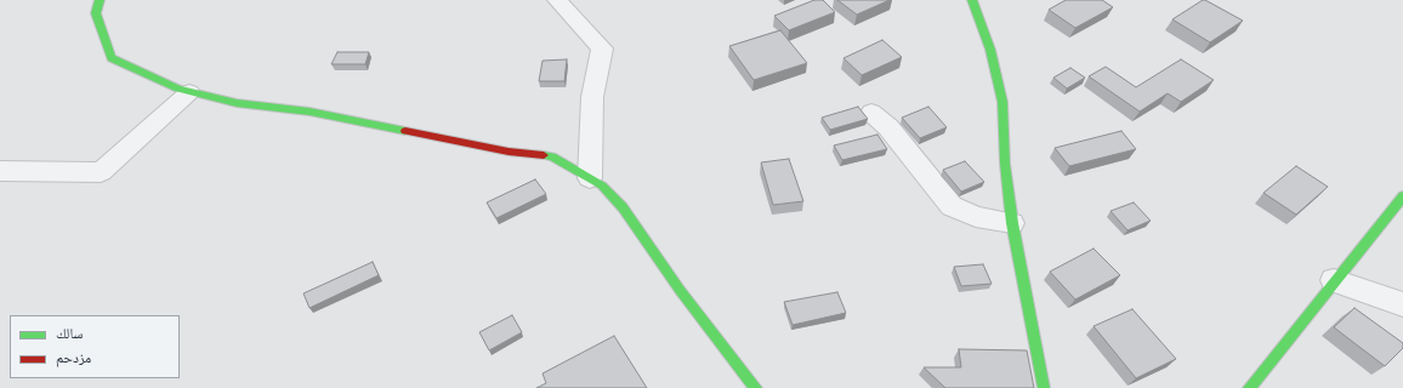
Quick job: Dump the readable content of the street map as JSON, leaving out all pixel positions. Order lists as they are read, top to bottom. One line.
{"legend":["سالك","مزدحم"]}
